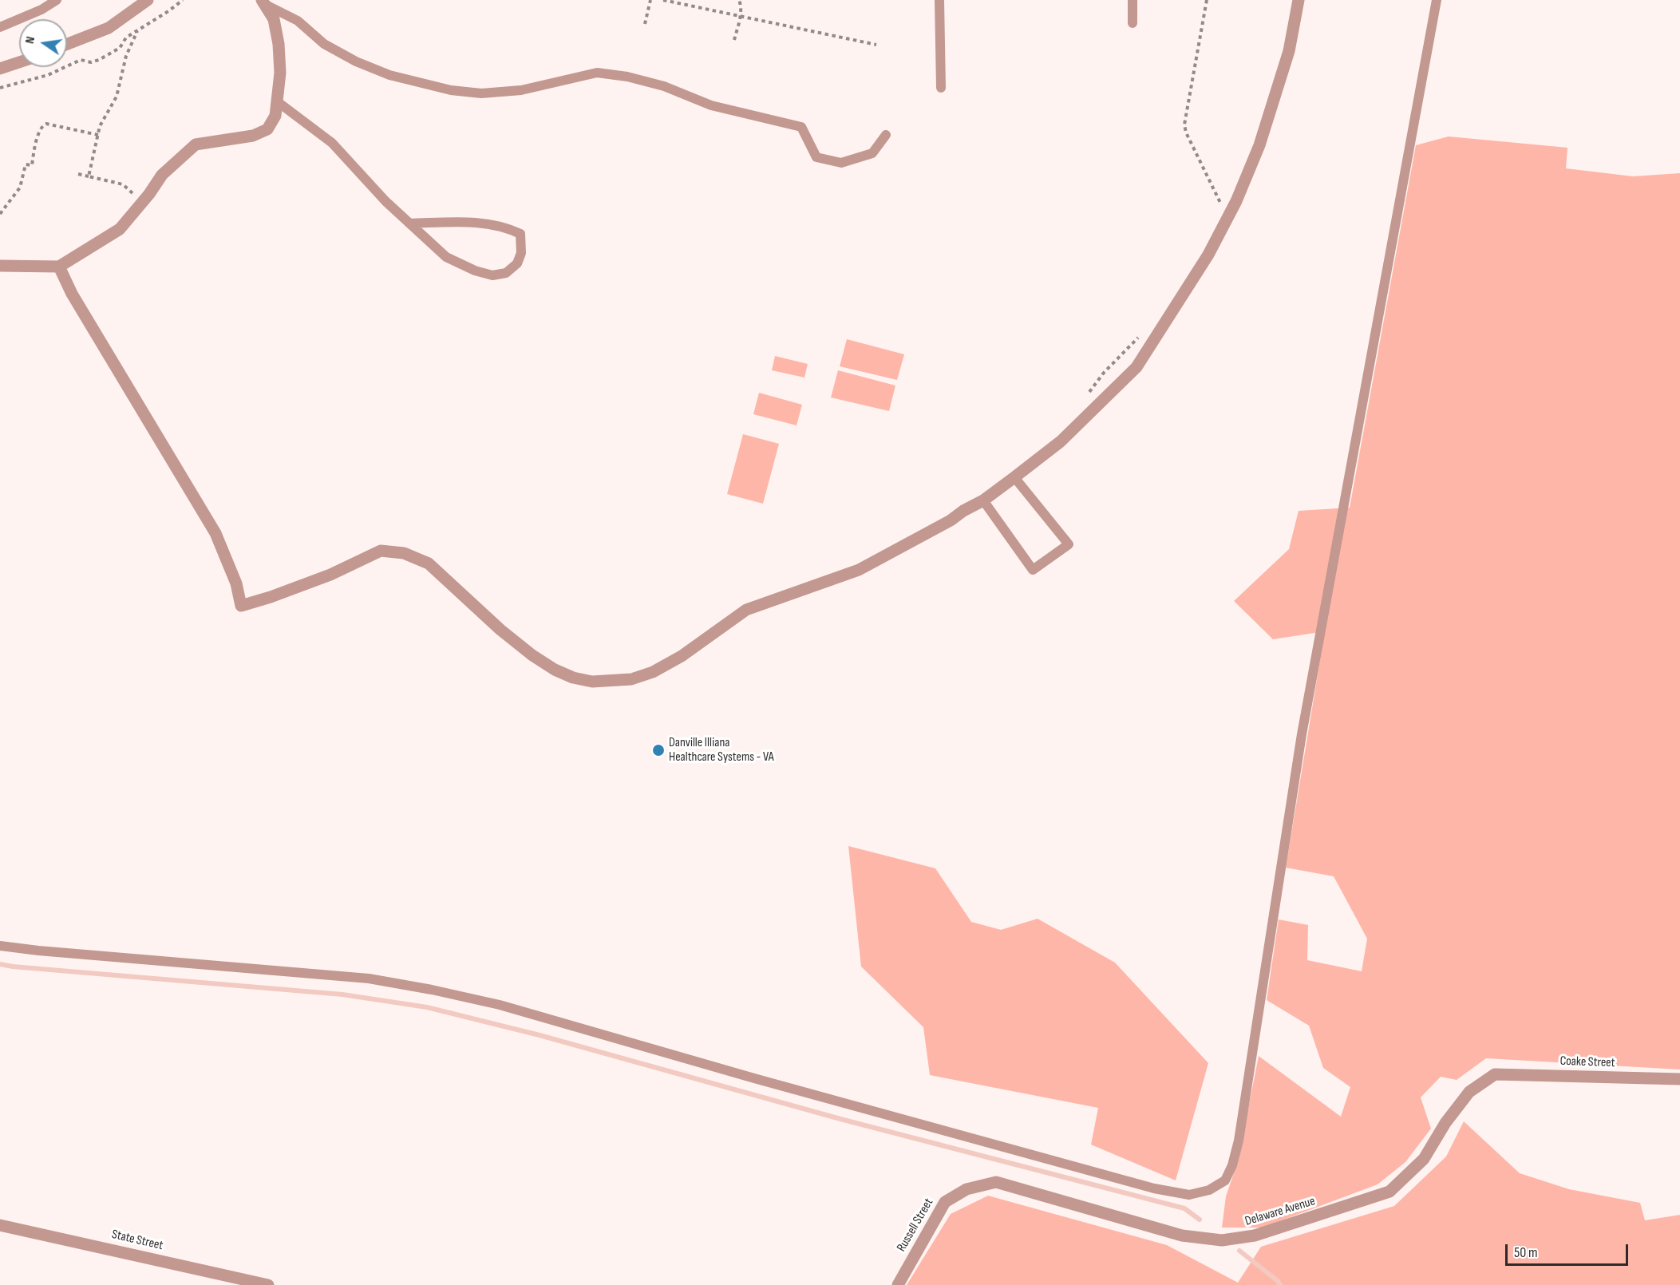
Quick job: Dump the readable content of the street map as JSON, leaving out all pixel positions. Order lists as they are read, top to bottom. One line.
{"streets":{"street":["Coake Street","Delaware Avenue","Russell Street","State Street"]},"crossings":[["Coake Street","Delaware Avenue"],["Delaware Avenue","Russell Street"]],"places":["Danville Illiana Healthcare Systems - VA"],"scale_bar":"50 m","north":"left"}
